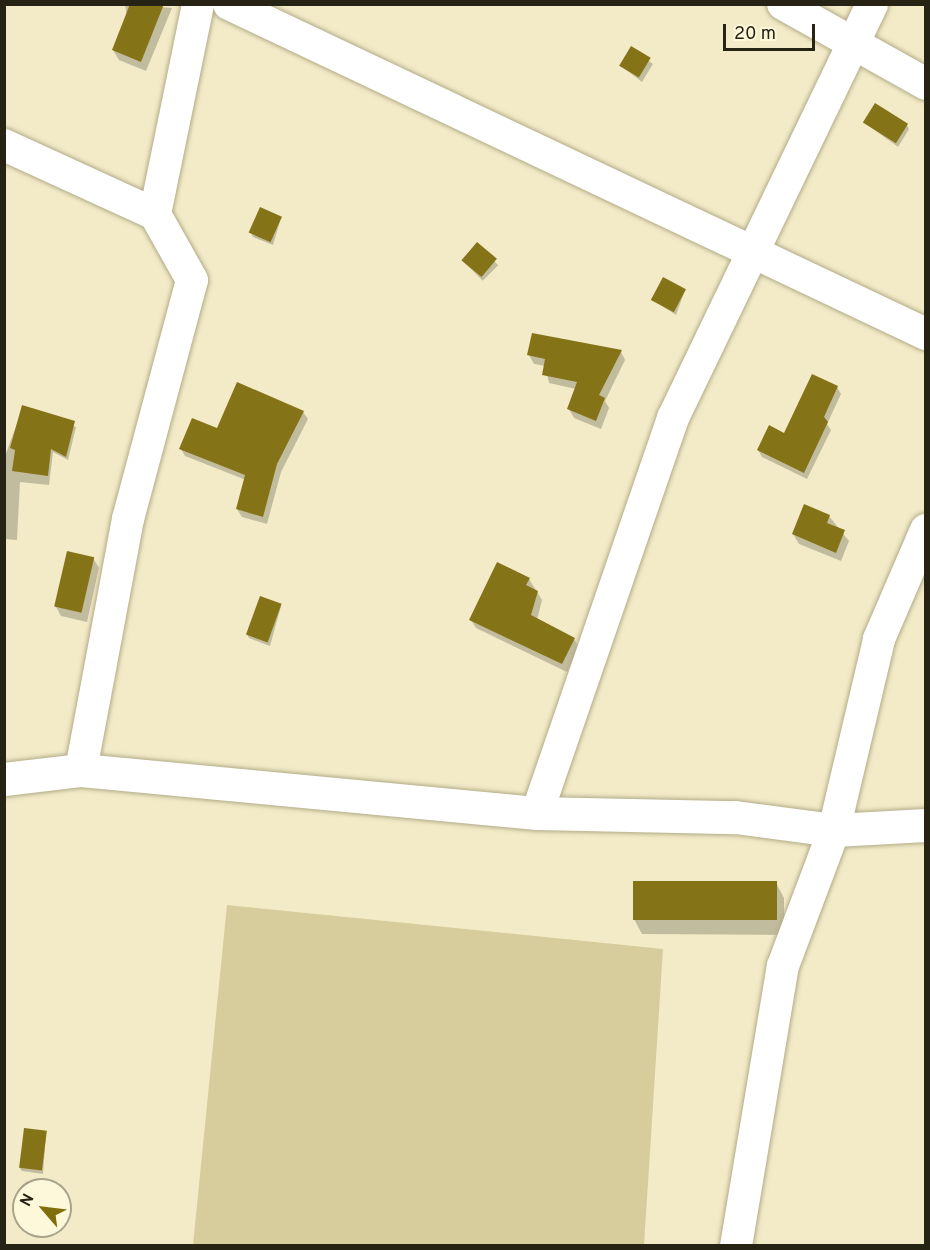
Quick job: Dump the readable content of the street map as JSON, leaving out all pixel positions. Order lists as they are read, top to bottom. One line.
{"scale_bar":"20 m","north":"top left"}
